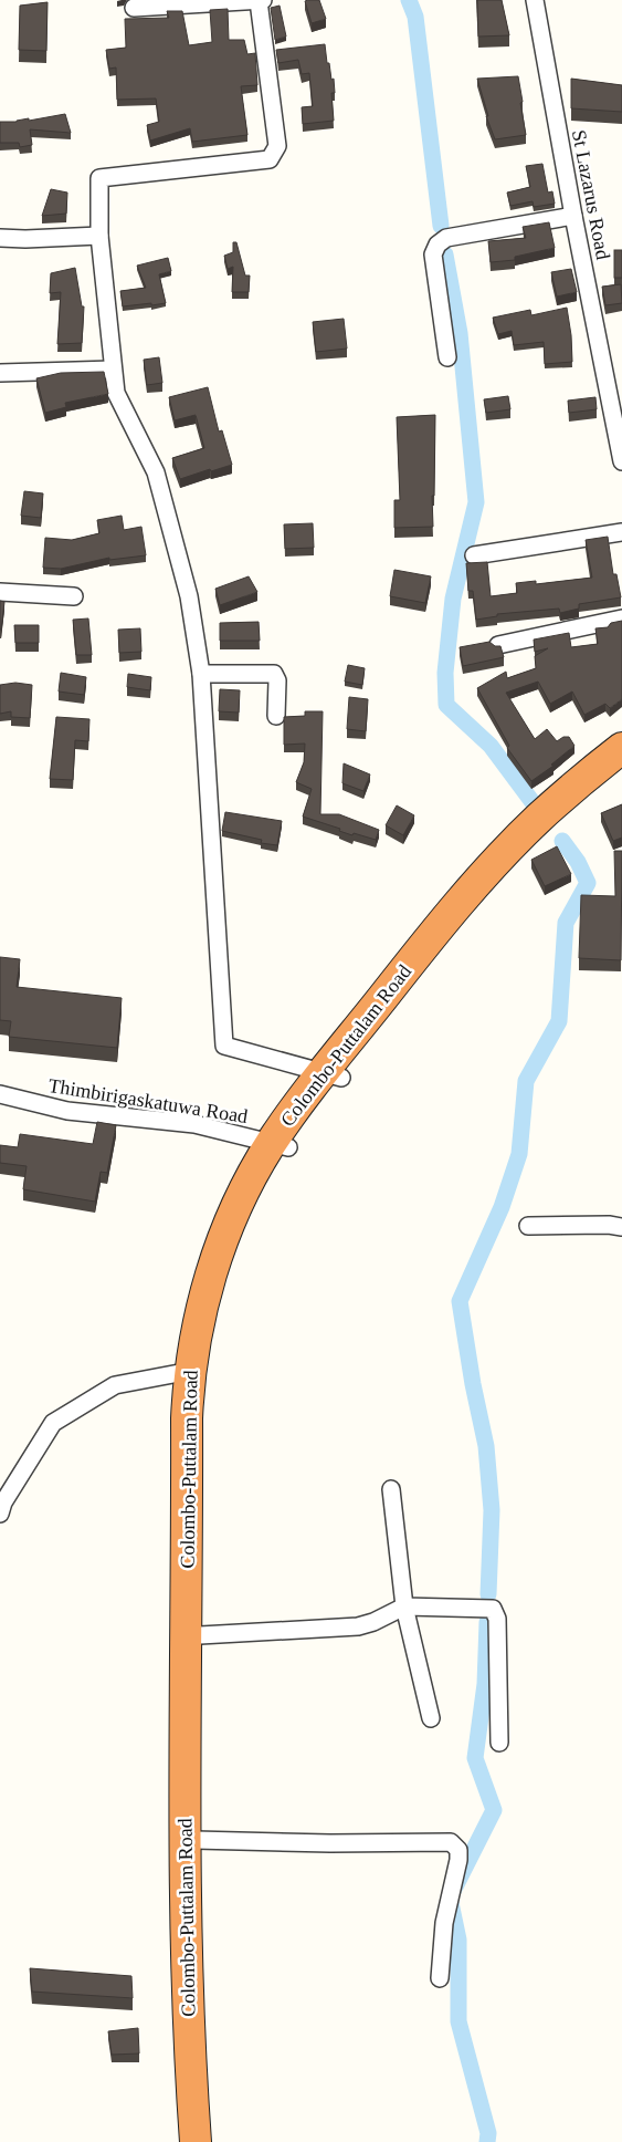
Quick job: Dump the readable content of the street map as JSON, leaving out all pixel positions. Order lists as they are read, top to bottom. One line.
{"streets":{"highway":["Colombo-Puttalam Road"],"street":["St Lazarus Road","Thimbirigaskatuwa Road"]},"crossings":[["Colombo-Puttalam Road","Thimbirigaskatuwa Road"]]}
